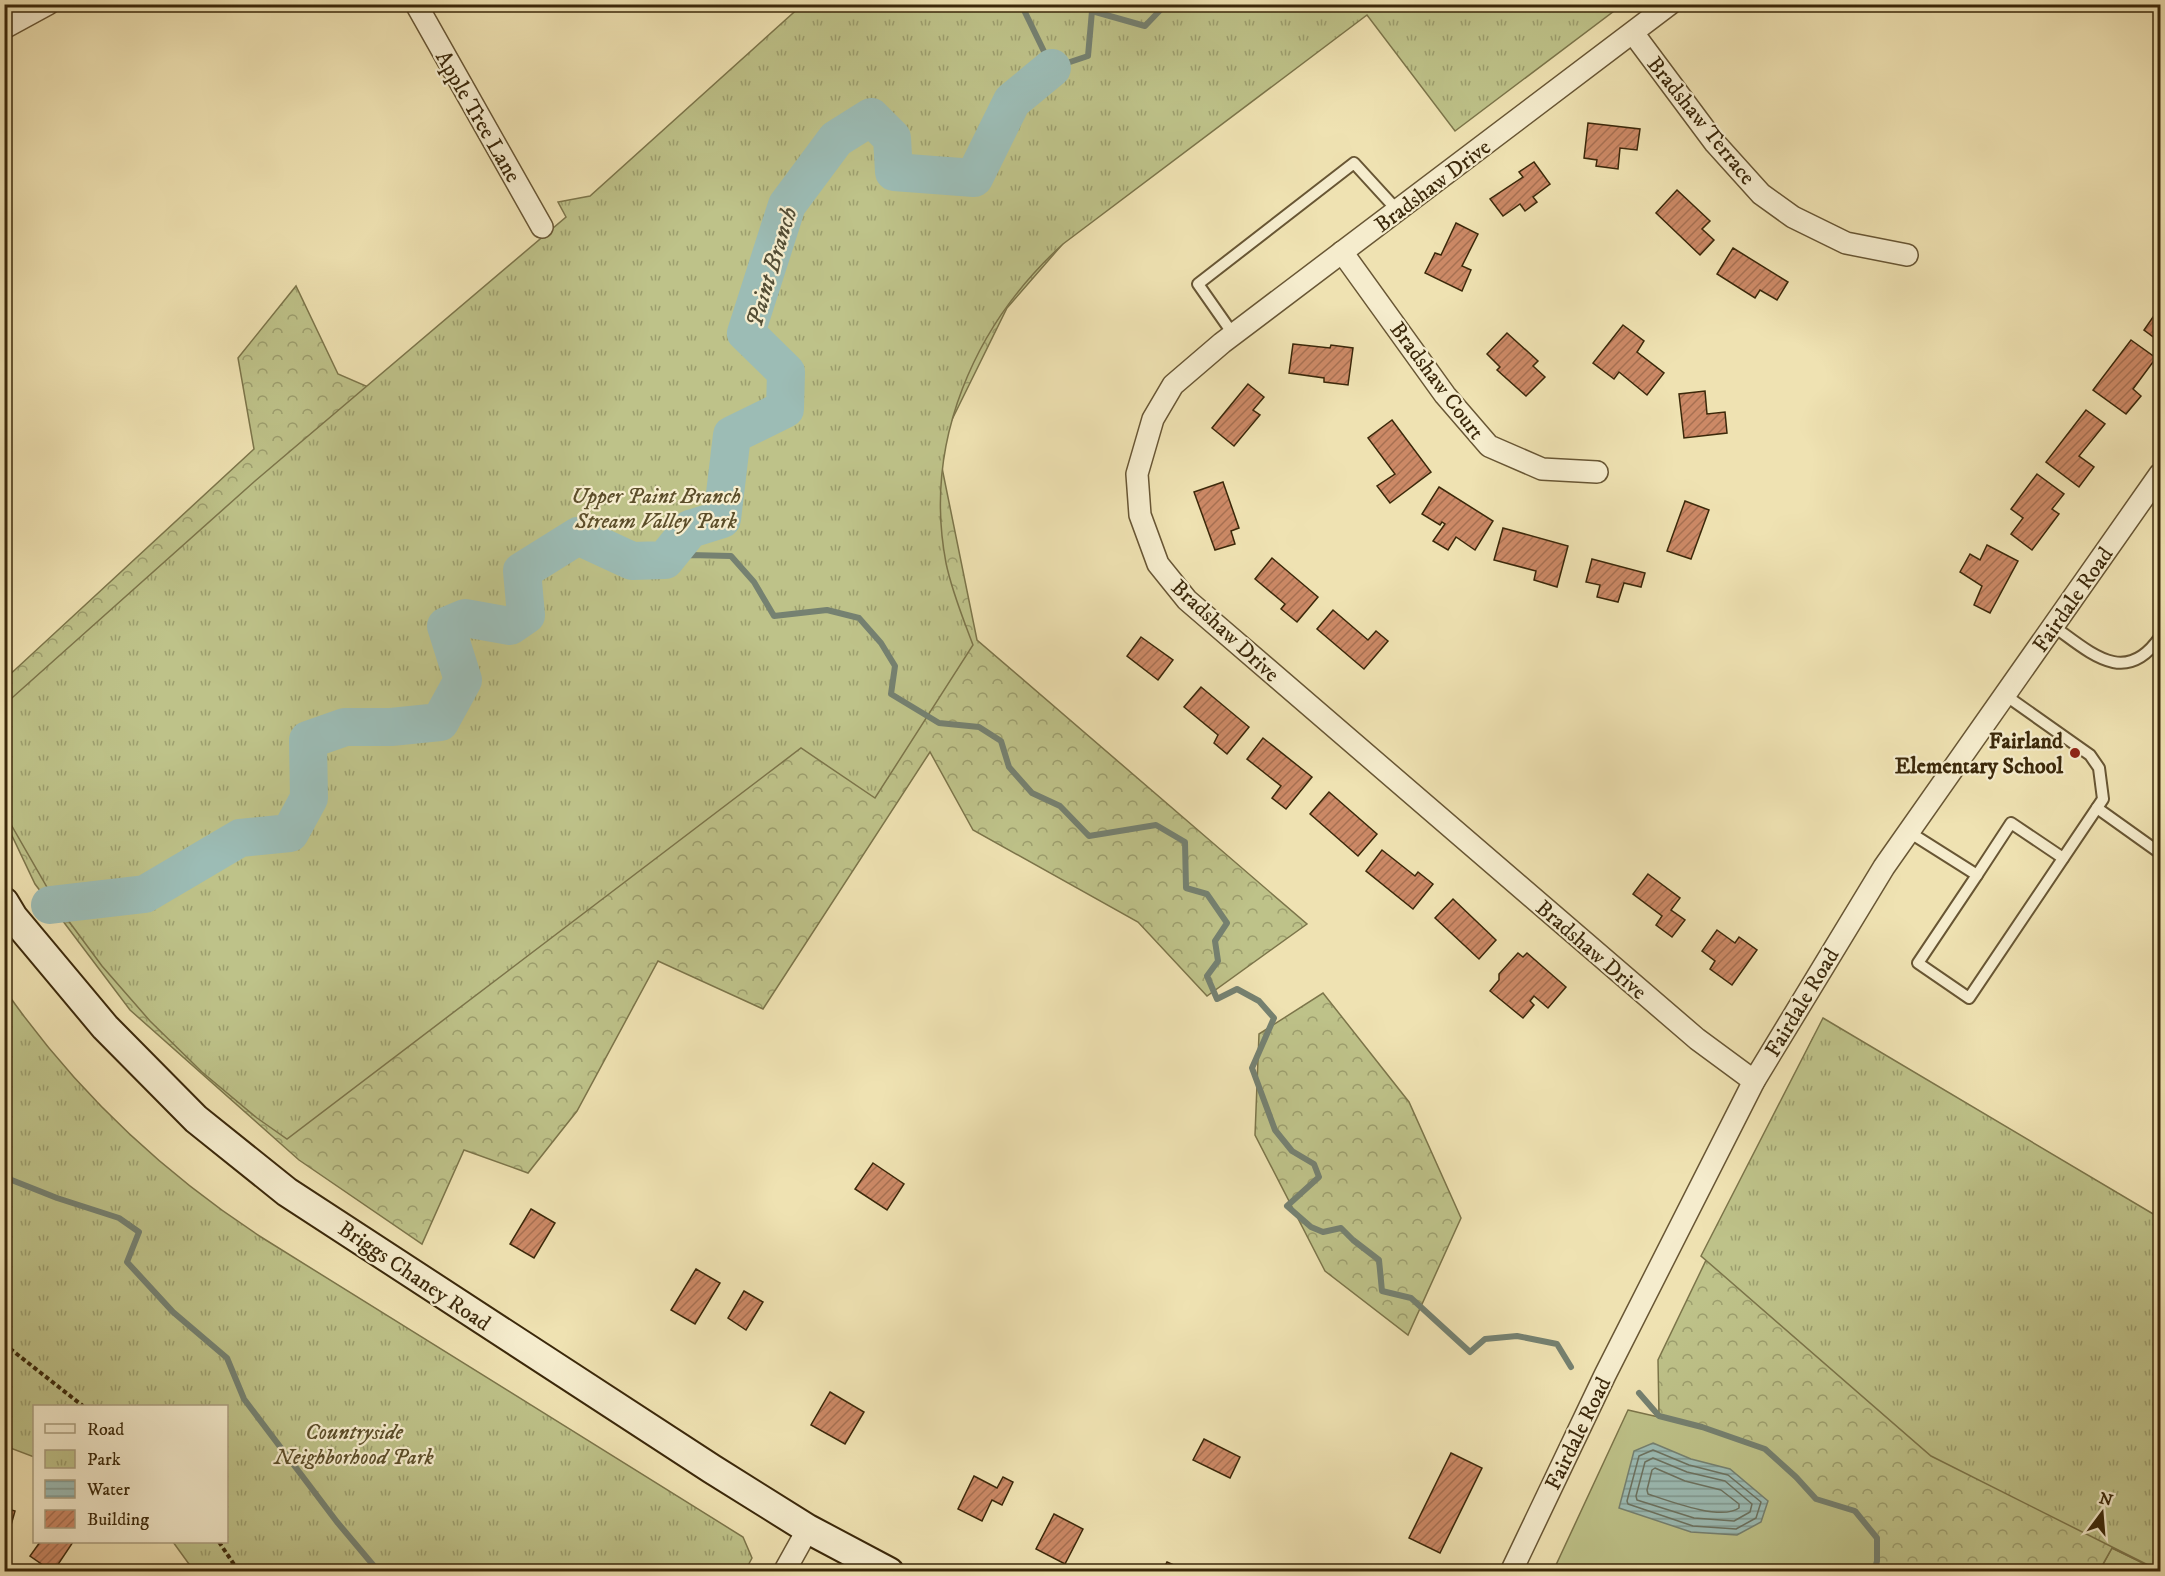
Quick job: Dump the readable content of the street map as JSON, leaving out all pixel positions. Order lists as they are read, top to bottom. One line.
{"streets":{"main road":["Briggs Chaney Road"],"street":["Apple Tree Lane","Bradshaw Terrace","Bradshaw Drive","Bradshaw Court","Fairdale Road"]},"crossings":[["Bradshaw Terrace","Bradshaw Drive"],["Bradshaw Drive","Bradshaw Court"],["Bradshaw Drive","Fairdale Road"]],"water":["Paint Branch"],"parks":["Upper Paint Branch Stream Valley Park","Countryside Neighborhood Park"],"places":["Fairland Elementary School"],"legend":["Road","Park","Water","Building"],"north":"top"}
